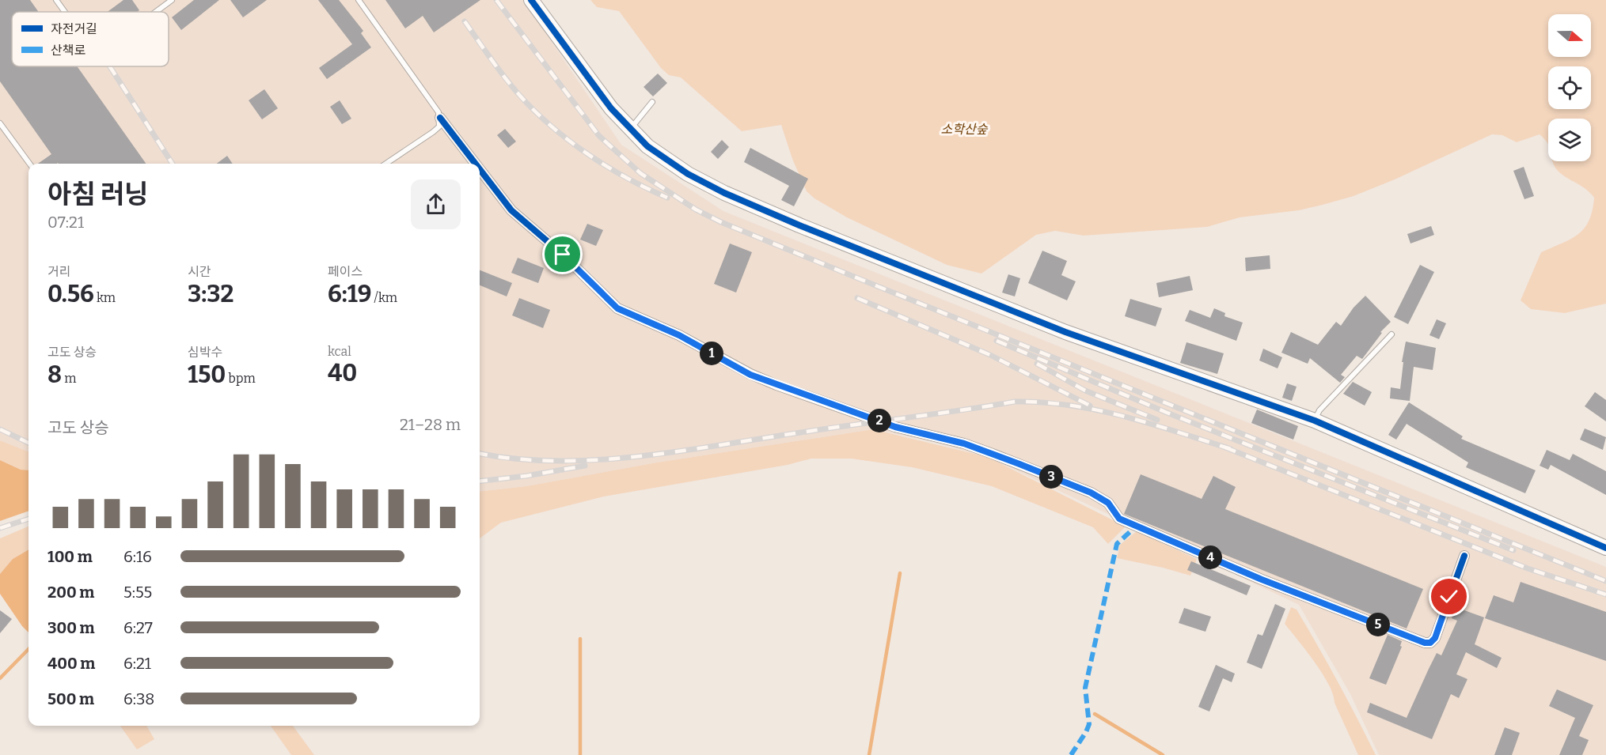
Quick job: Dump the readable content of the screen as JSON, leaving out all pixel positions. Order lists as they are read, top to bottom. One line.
{"parks":["소학산숲"],"legend":["자전거길","산책로"],"north":"right","page":{"heading":["아침 러닝","07:21"],"stats":[["거리","0.56 km"],["시간","3:32"],["페이스","6:19 /km"],["고도 상승","8 m"],["심박수","150 bpm"],["kcal","40"]],"pins":["1","2","3","4","5"],"chart":["고도 상승","21–28 m"],"list":[{"name":"100 m","note":"6:16"},{"name":"200 m","note":"5:55"},{"name":"300 m","note":"6:27"},{"name":"400 m","note":"6:21"},{"name":"500 m","note":"6:38"}]}}
